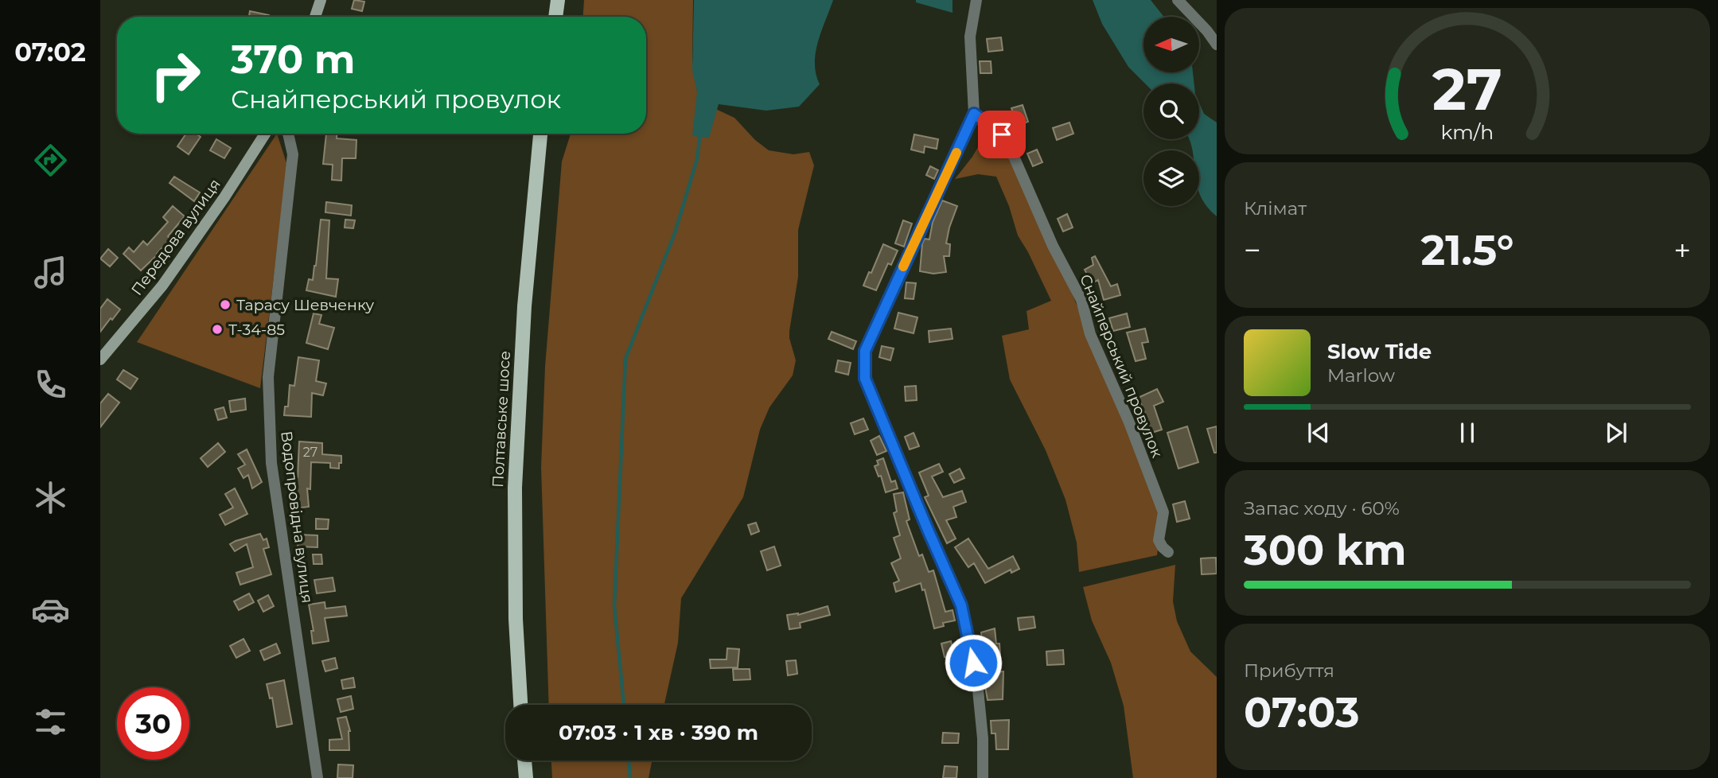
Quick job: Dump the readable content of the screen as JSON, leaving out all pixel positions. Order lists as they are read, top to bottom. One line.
{"streets":{"main road":["Полтавське шосе"],"street":["Передова вулиця","Снайперський провулок","Водопровідна вулиця"]},"places":["Тарасу Шевченку","Т-34-85"],"house_numbers":["27"],"north":"left","page":{"tabs":"07:02","turn":["370 m","Снайперський провулок"],"tile":["Клімат",["Запас ходу · 60%","300 km"],["Прибуття","07:03"]],"heat":["−","21.5°","+"],"song":["Slow Tide","Marlow"],"limit":"30","trip":"07:03 · 1 хв · 390 m","gauge":["27","km/h"]}}
